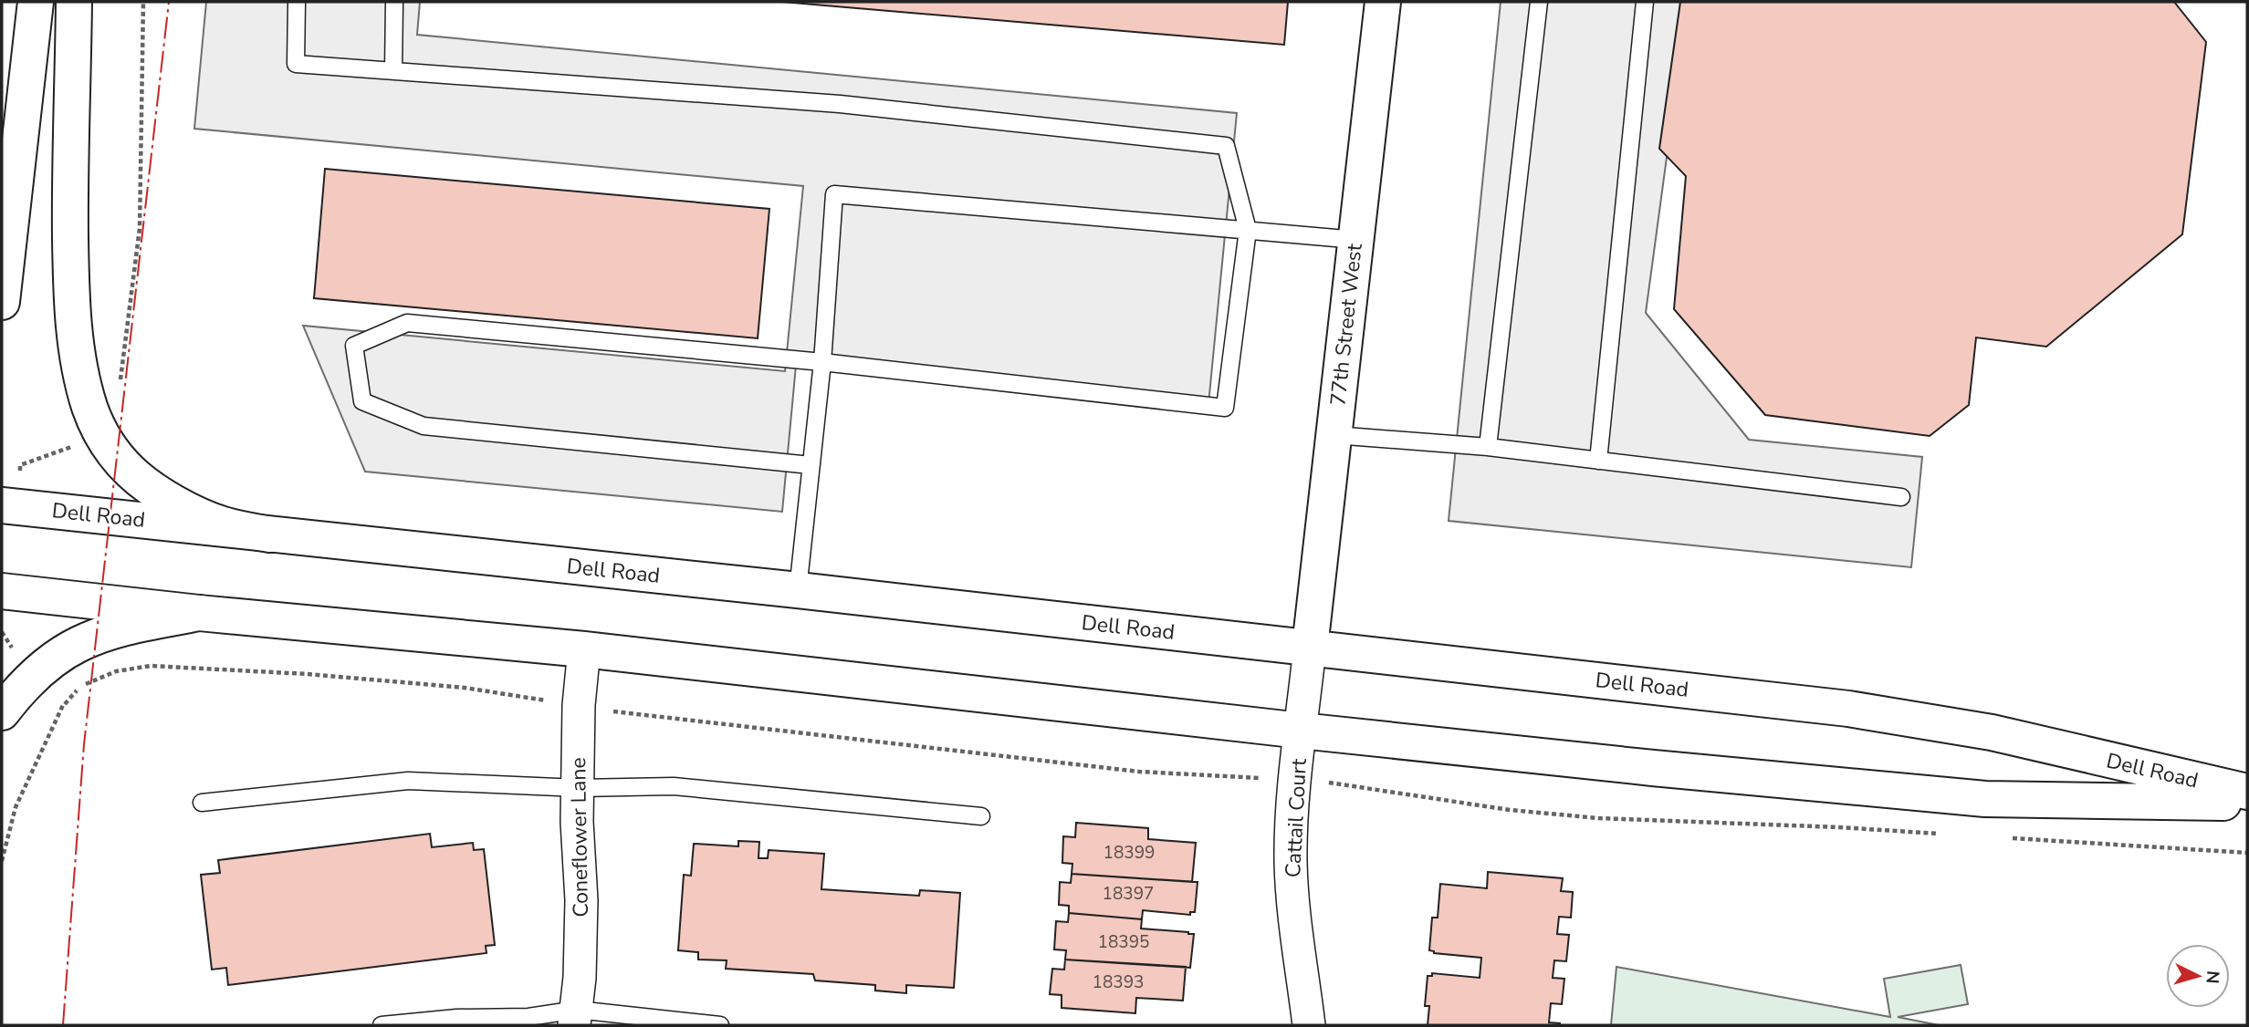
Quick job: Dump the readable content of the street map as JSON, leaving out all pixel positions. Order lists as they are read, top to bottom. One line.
{"streets":{"street":["77th Street West","Dell Road","Cattail Court","Coneflower Lane"]},"crossings":[["77th Street West","Dell Road"],["77th Street West","Cattail Court"],["Dell Road","Cattail Court"],["Dell Road","Coneflower Lane"]],"house_numbers":["18399","18397","18395","18393"],"north":"right"}
